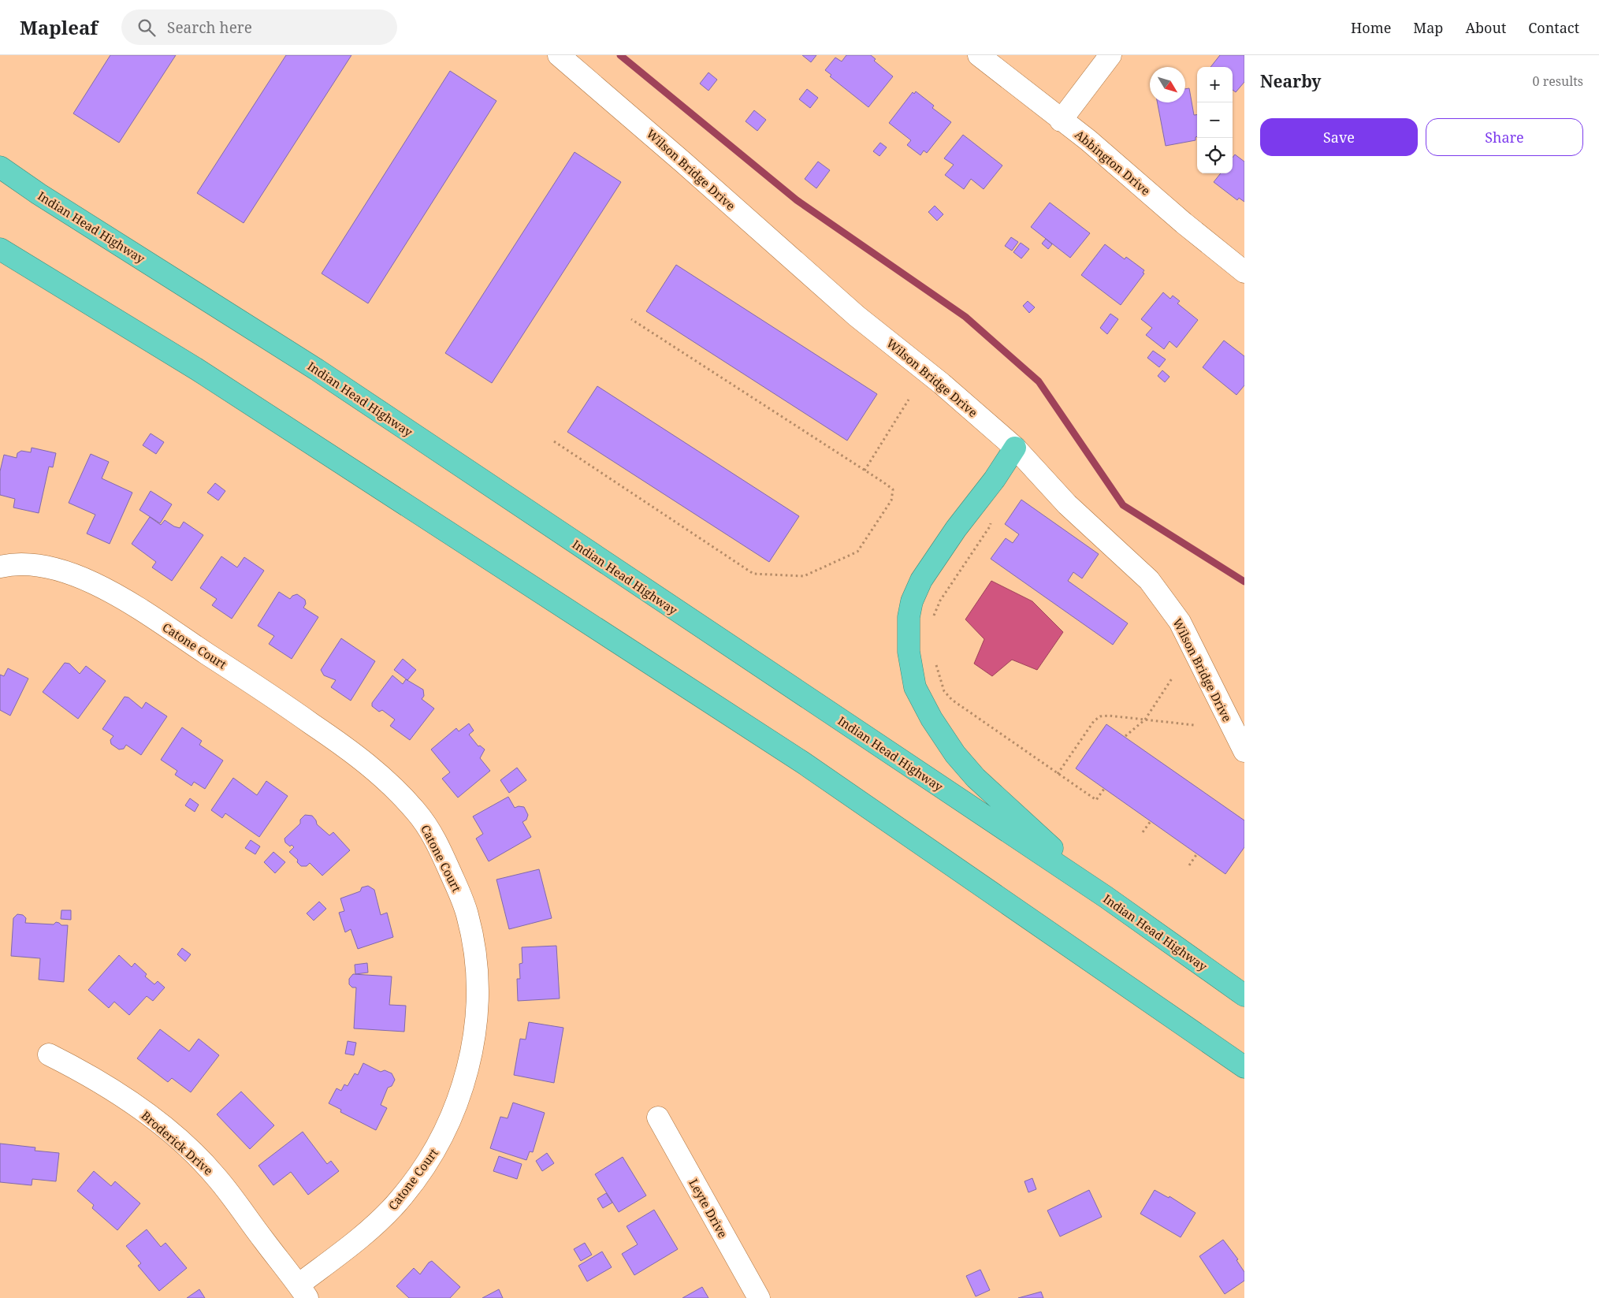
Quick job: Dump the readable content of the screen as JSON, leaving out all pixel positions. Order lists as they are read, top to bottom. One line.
{"streets":{"highway":["Indian Head Highway"],"street":["Abbington Drive","Wilson Bridge Drive","Catone Court","Broderick Drive","Leyte Drive"]},"crossings":[["Catone Court","Broderick Drive"]],"north":"bottom right","page":{"header":"Mapleaf","search":"Search here","nav":["Home","Map","About","Contact"],"heading":["Nearby","0 results"],"map_buttons":["+","−"],"buttons":["Save","Share"]}}
